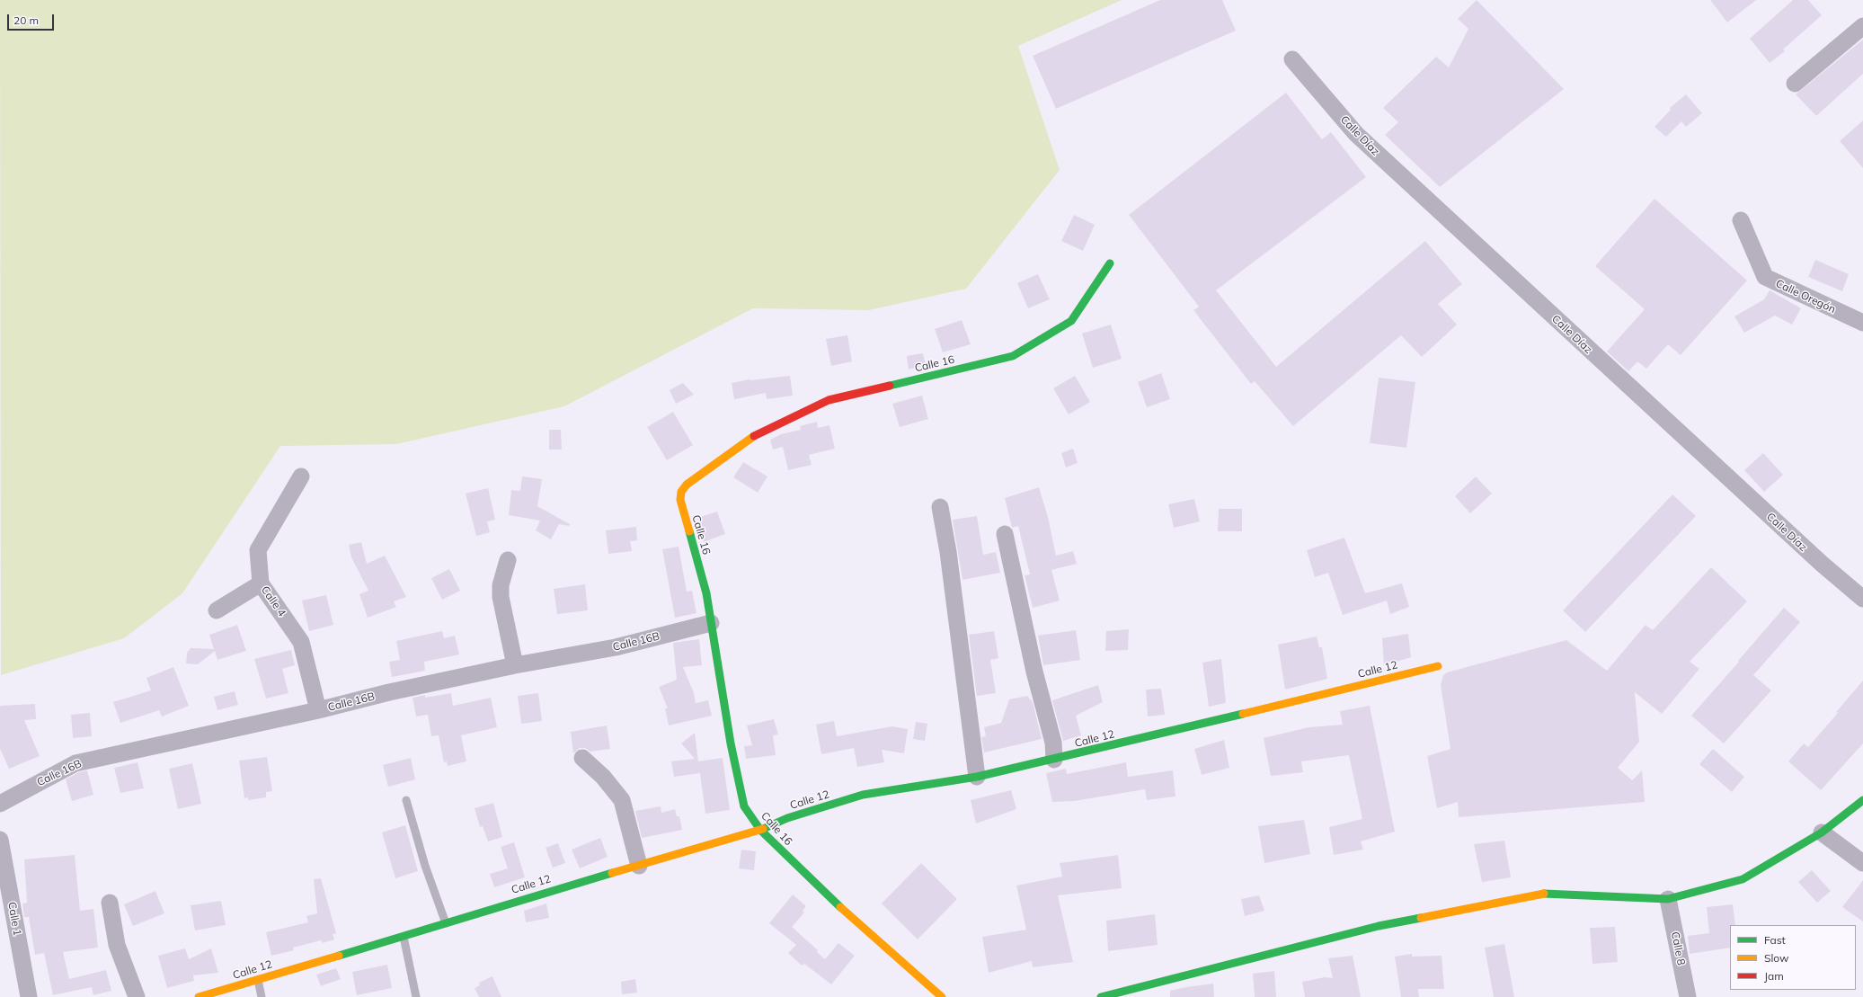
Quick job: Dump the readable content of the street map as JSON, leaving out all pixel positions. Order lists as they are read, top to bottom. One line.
{"streets":{"street":["Calle Díaz","Calle Oregón","Calle 16","Calle 4","Calle 16B","Calle 12","Calle 1","Calle 8"]},"crossings":[["Calle 16","Calle 16B"],["Calle 16","Calle 12"],["Calle 4","Calle 16B"]],"legend":["Fast","Slow","Jam"],"scale_bar":"20 m"}
